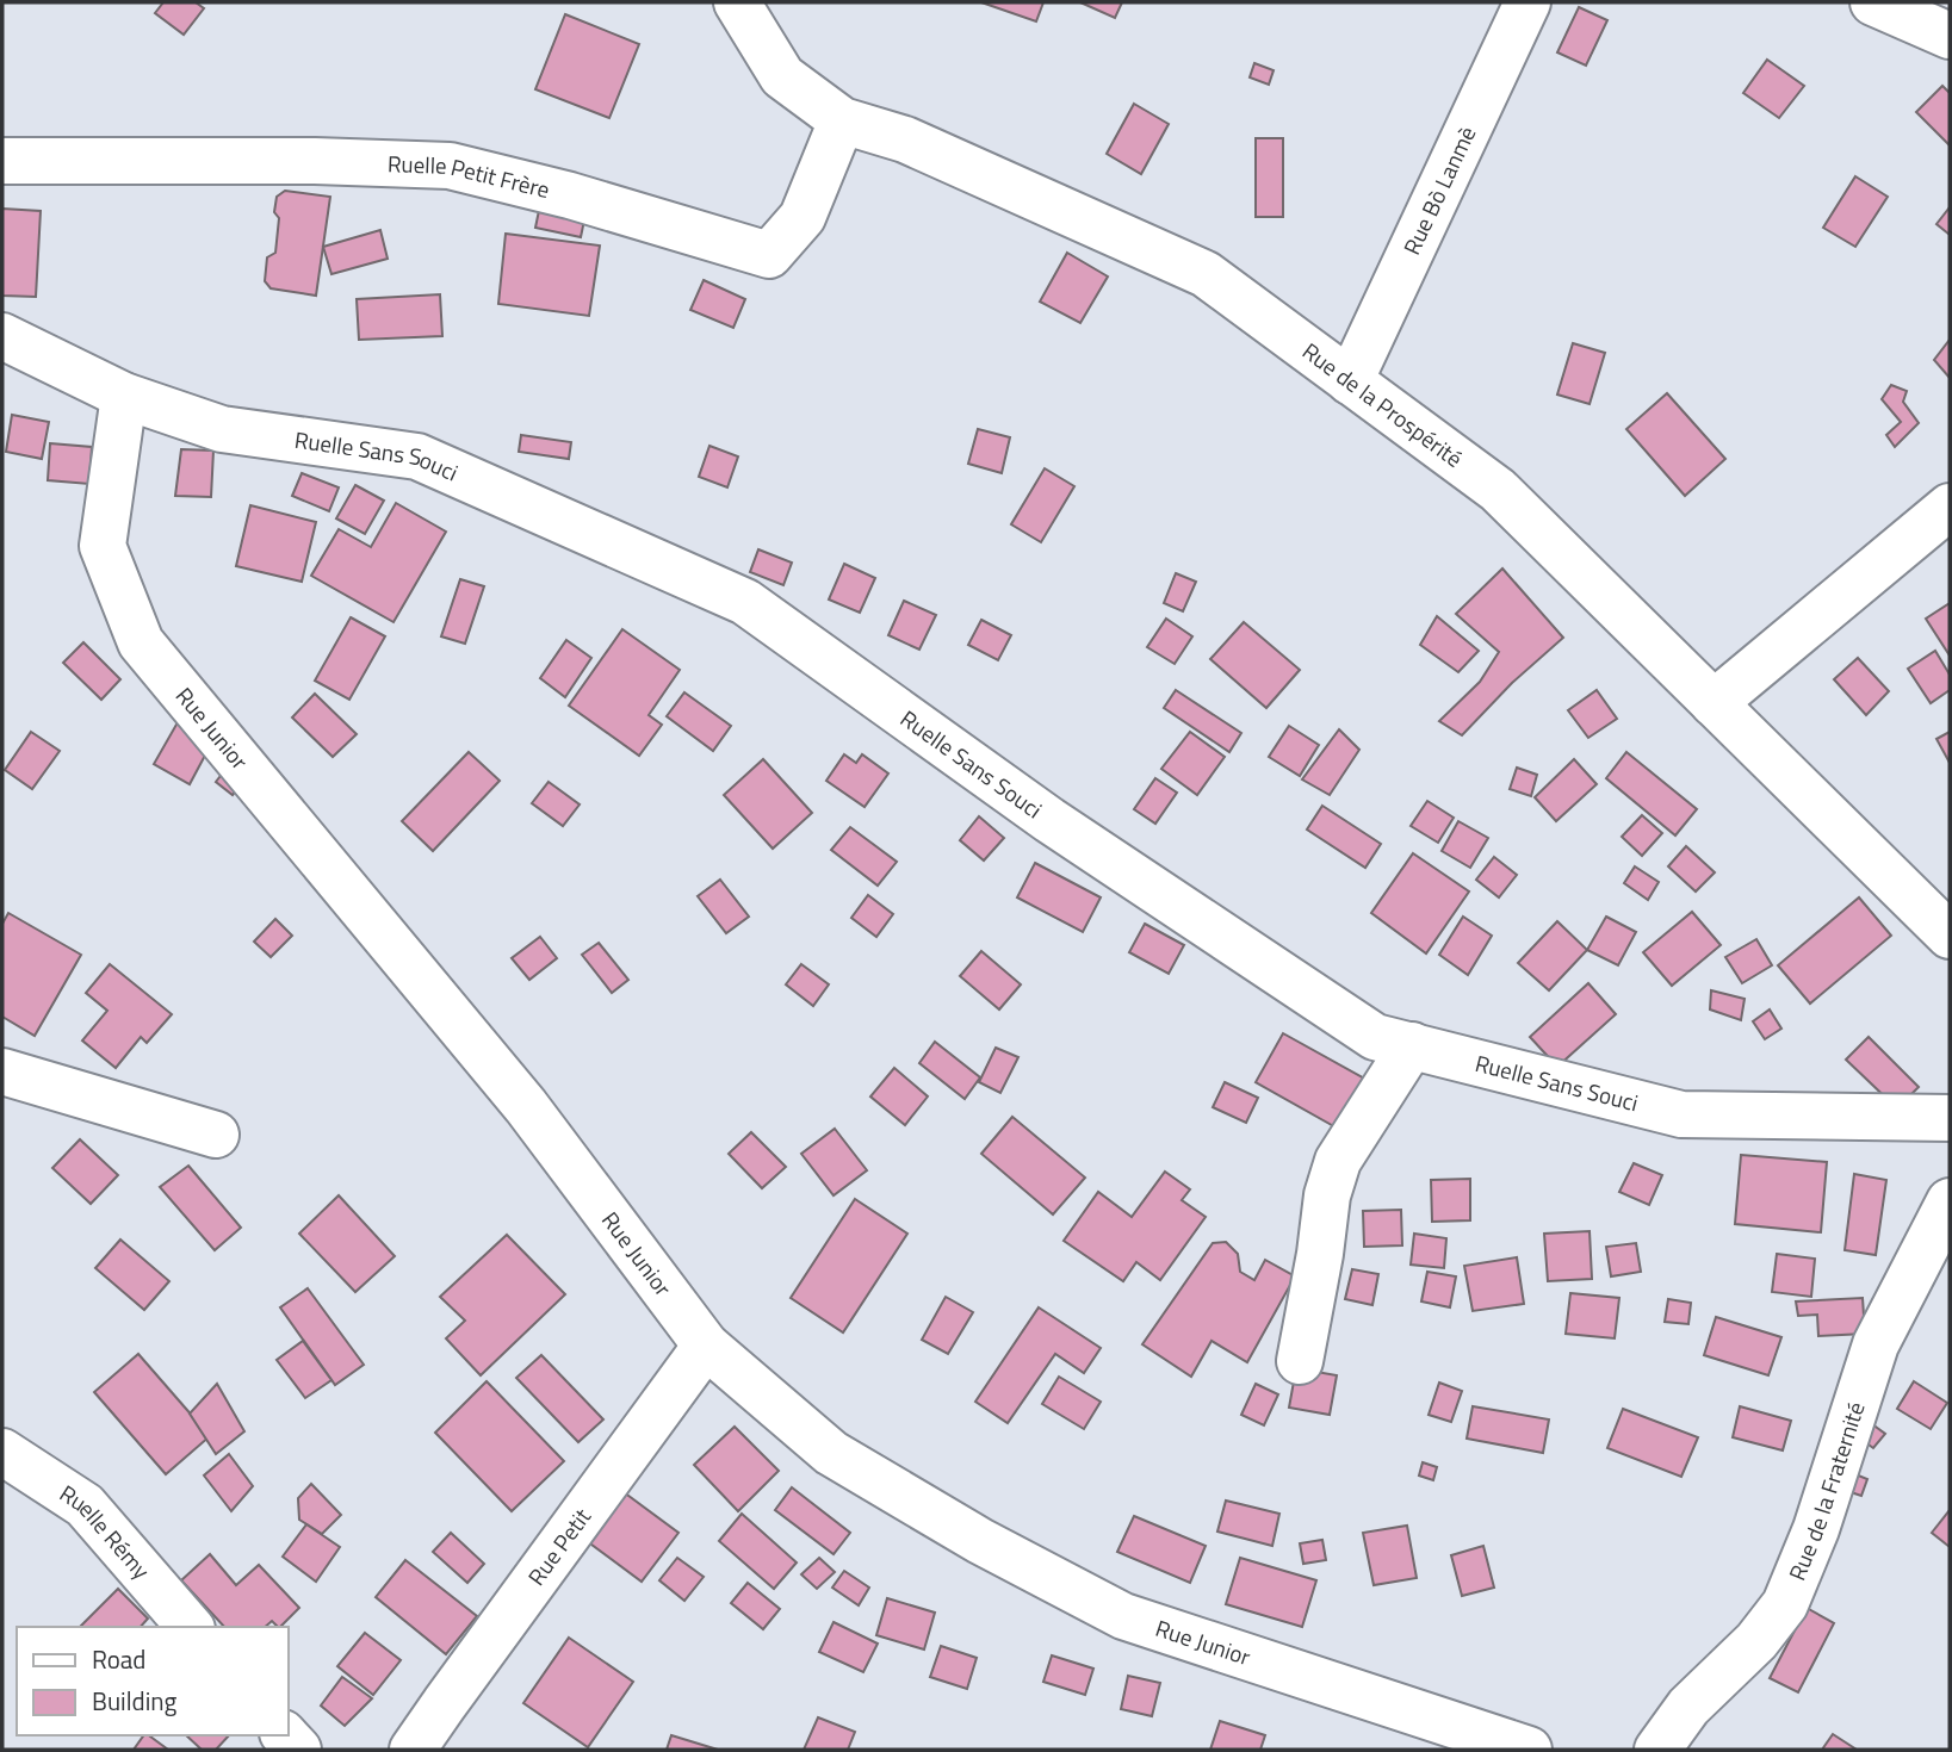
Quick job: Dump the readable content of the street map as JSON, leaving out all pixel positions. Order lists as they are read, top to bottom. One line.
{"streets":{"street":["Ruelle Petit Frère","Rue Bò Lanmè","Rue de la Prospérité","Ruelle Sans Souci","Rue Junior","Rue de la Fraternité","Ruelle Rémy","Rue Petit"]},"crossings":[["Ruelle Petit Frère","Rue de la Prospérité"],["Rue Bò Lanmè","Rue de la Prospérité"],["Ruelle Sans Souci","Rue Junior"],["Rue Junior","Rue Petit"]],"legend":["Road","Building"]}
